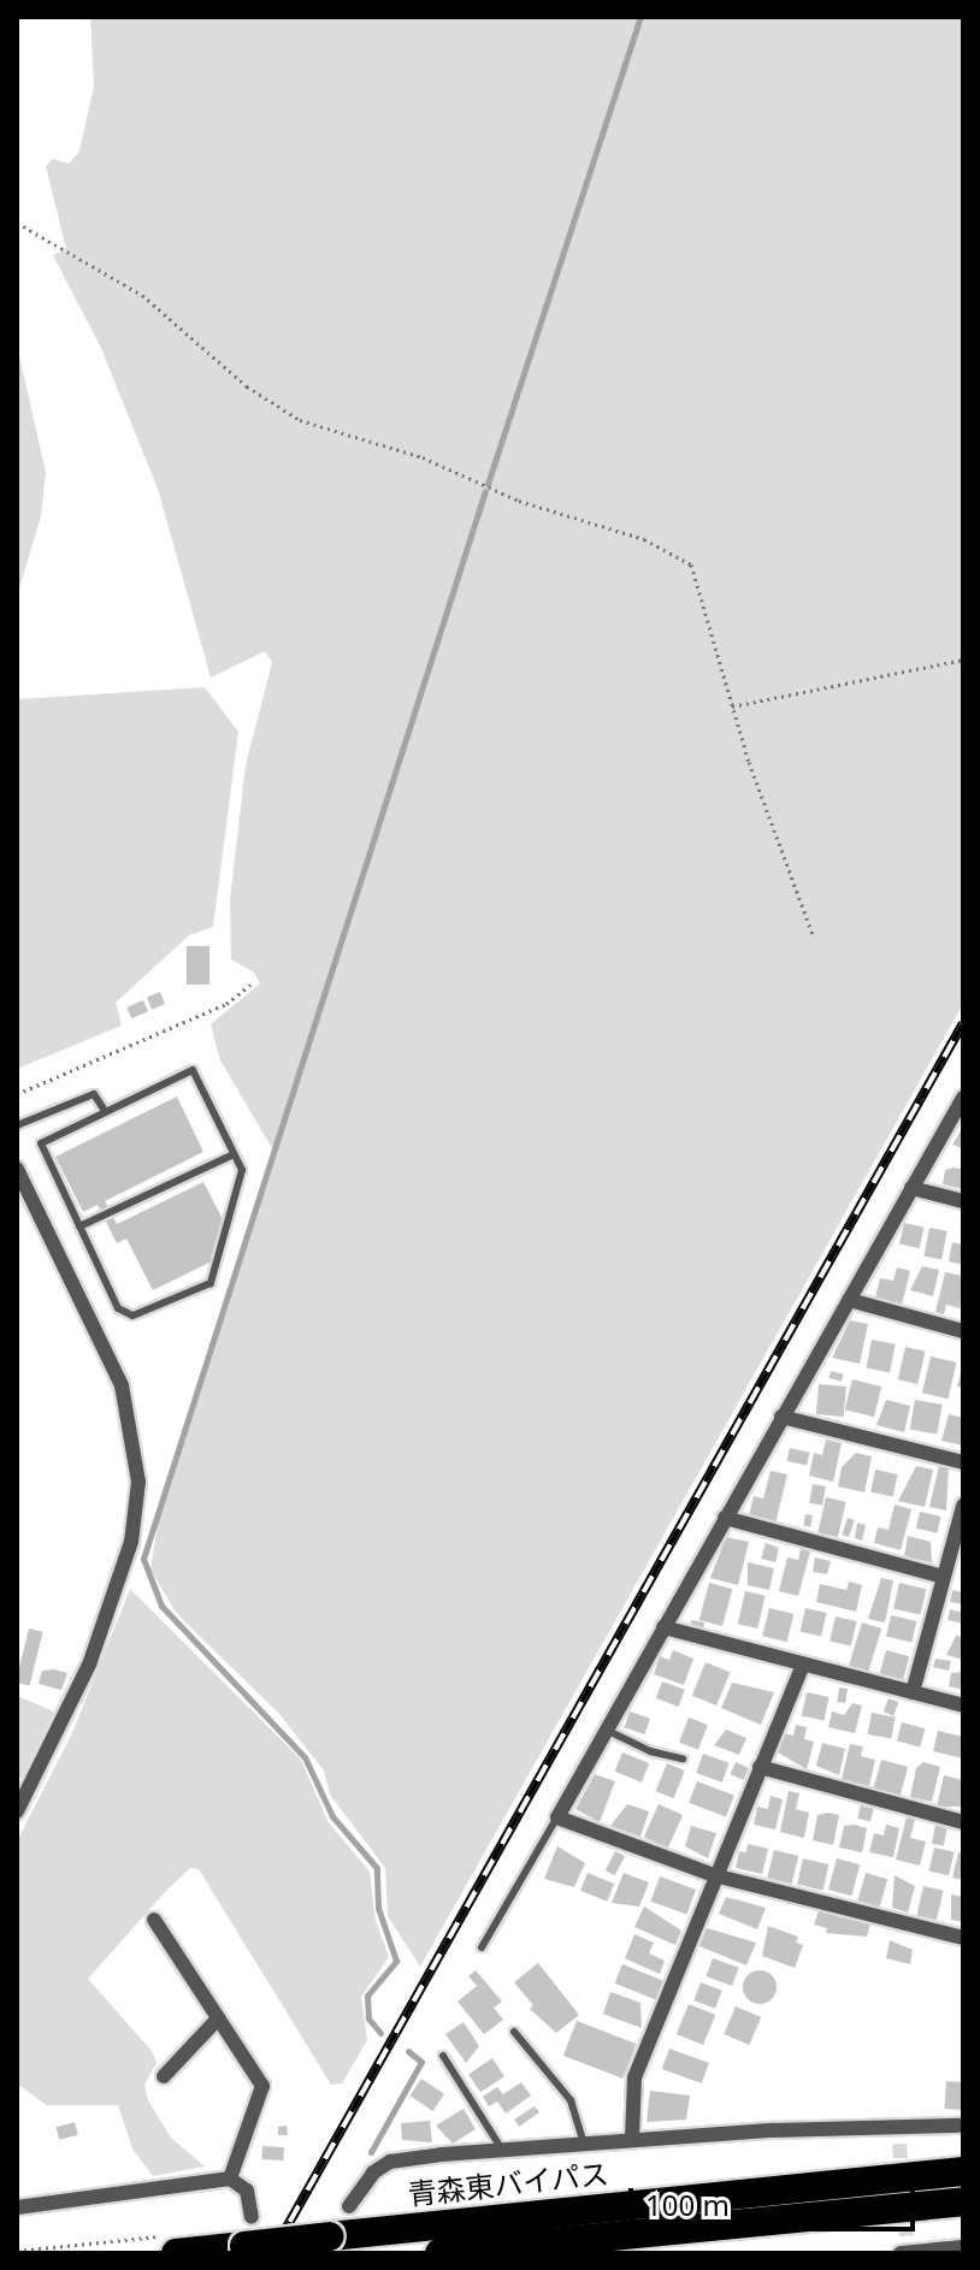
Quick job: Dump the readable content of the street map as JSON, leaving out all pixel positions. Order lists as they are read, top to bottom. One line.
{"streets":{"highway":["青森東バイパス"]},"scale_bar":"100 m"}
